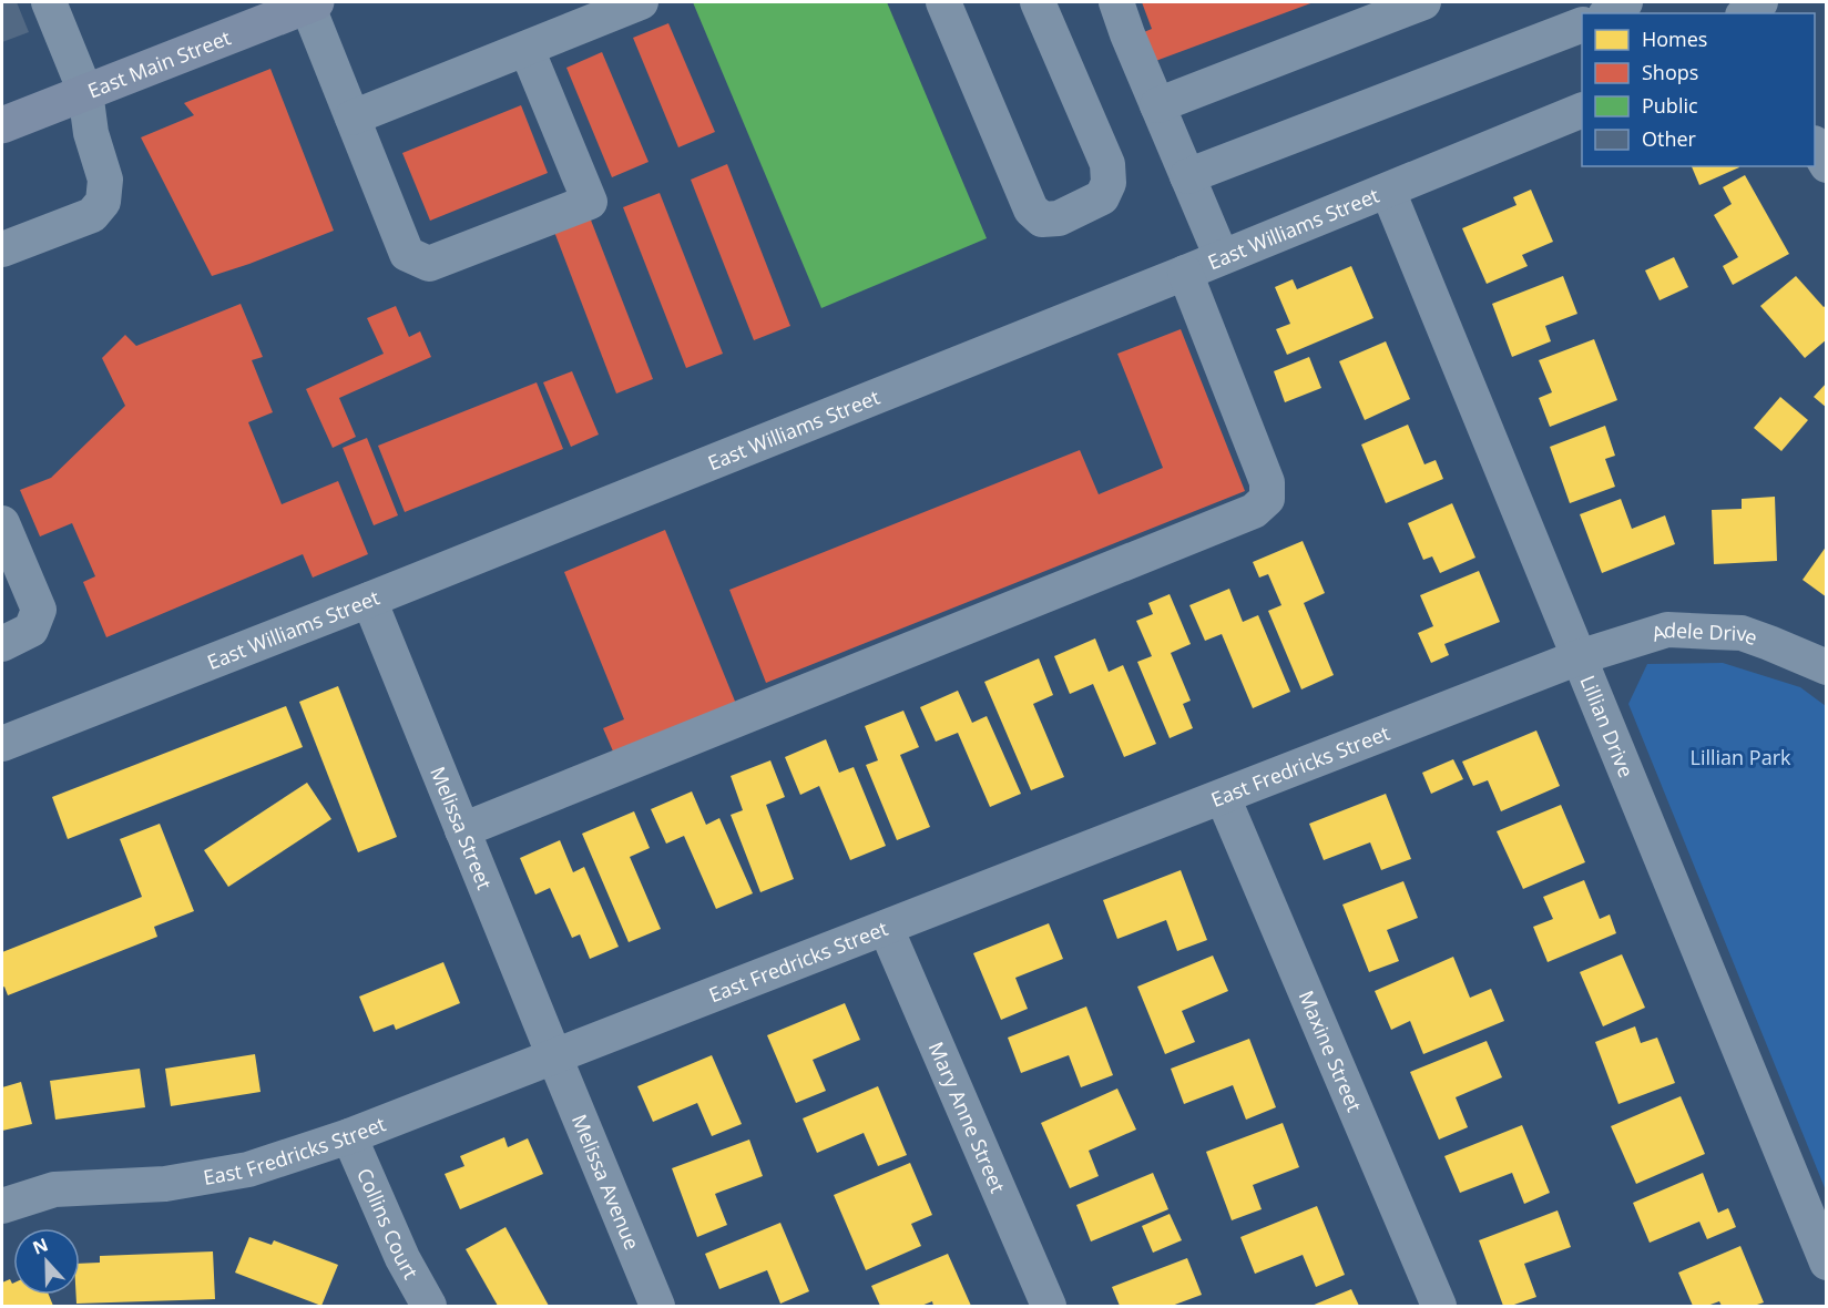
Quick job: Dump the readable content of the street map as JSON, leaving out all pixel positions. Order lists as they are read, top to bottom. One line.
{"streets":{"main road":["East Main Street"],"street":["East Williams Street","Adele Drive","Lillian Drive","East Fredricks Street","Melissa Street","Maxine Street","Mary Anne Street","Melissa Avenue","Collins Court"]},"crossings":[["East Williams Street","Lillian Drive"],["East Williams Street","Melissa Street"],["Adele Drive","Lillian Drive"],["Adele Drive","East Fredricks Street"],["Lillian Drive","East Fredricks Street"],["East Fredricks Street","Melissa Street"],["East Fredricks Street","Maxine Street"],["East Fredricks Street","Mary Anne Street"],["East Fredricks Street","Melissa Avenue"],["East Fredricks Street","Collins Court"],["Melissa Street","Melissa Avenue"]],"parks":["Lillian Park"],"legend":["Homes","Shops","Public","Other"],"north":"top"}
